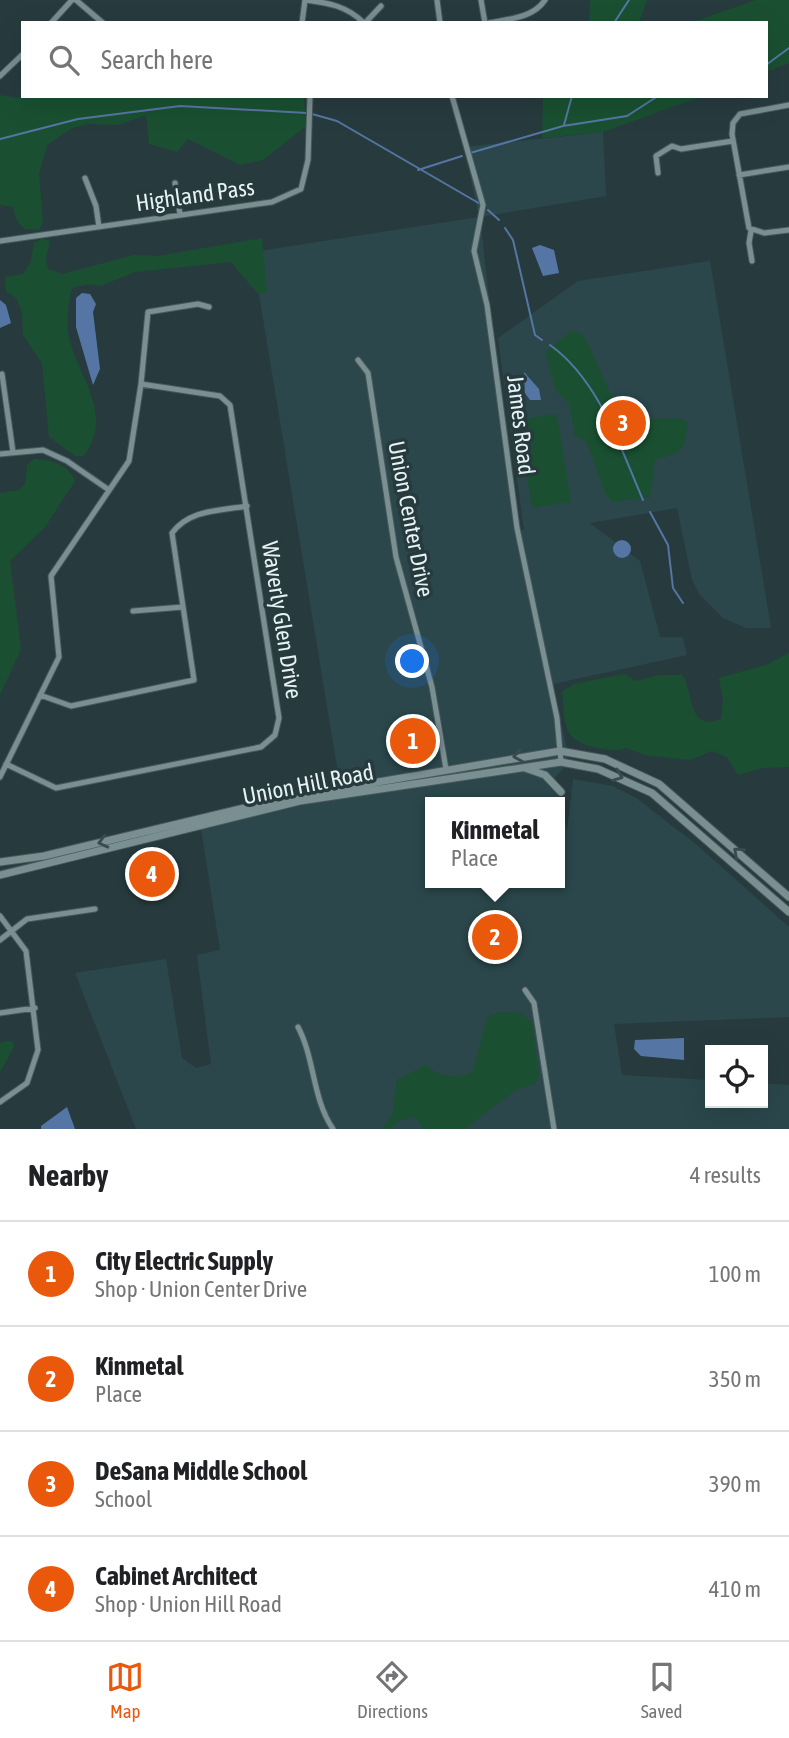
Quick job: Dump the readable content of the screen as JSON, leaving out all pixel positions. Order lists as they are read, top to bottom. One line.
{"streets":{"street":["Highland Pass","James Road","Union Center Drive","Waverly Glen Drive","Union Hill Road"]},"crossings":[["James Road","Union Hill Road"],["Union Center Drive","Union Hill Road"]],"page":{"search":"Search here","pins":["3","1","4","2"],"popup":["Kinmetal","Place"],"heading":["Nearby","4 results"],"list":[{"mark":"1","name":"City Electric Supply","note":"Shop · Union Center Drive","value":"100 m"},{"mark":"2","name":"Kinmetal","note":"Place","value":"350 m"},{"mark":"3","name":"DeSana Middle School","note":"School","value":"390 m"},{"mark":"4","name":"Cabinet Architect","note":"Shop · Union Hill Road","value":"410 m"}],"nav":["Map","Directions","Saved"]}}
